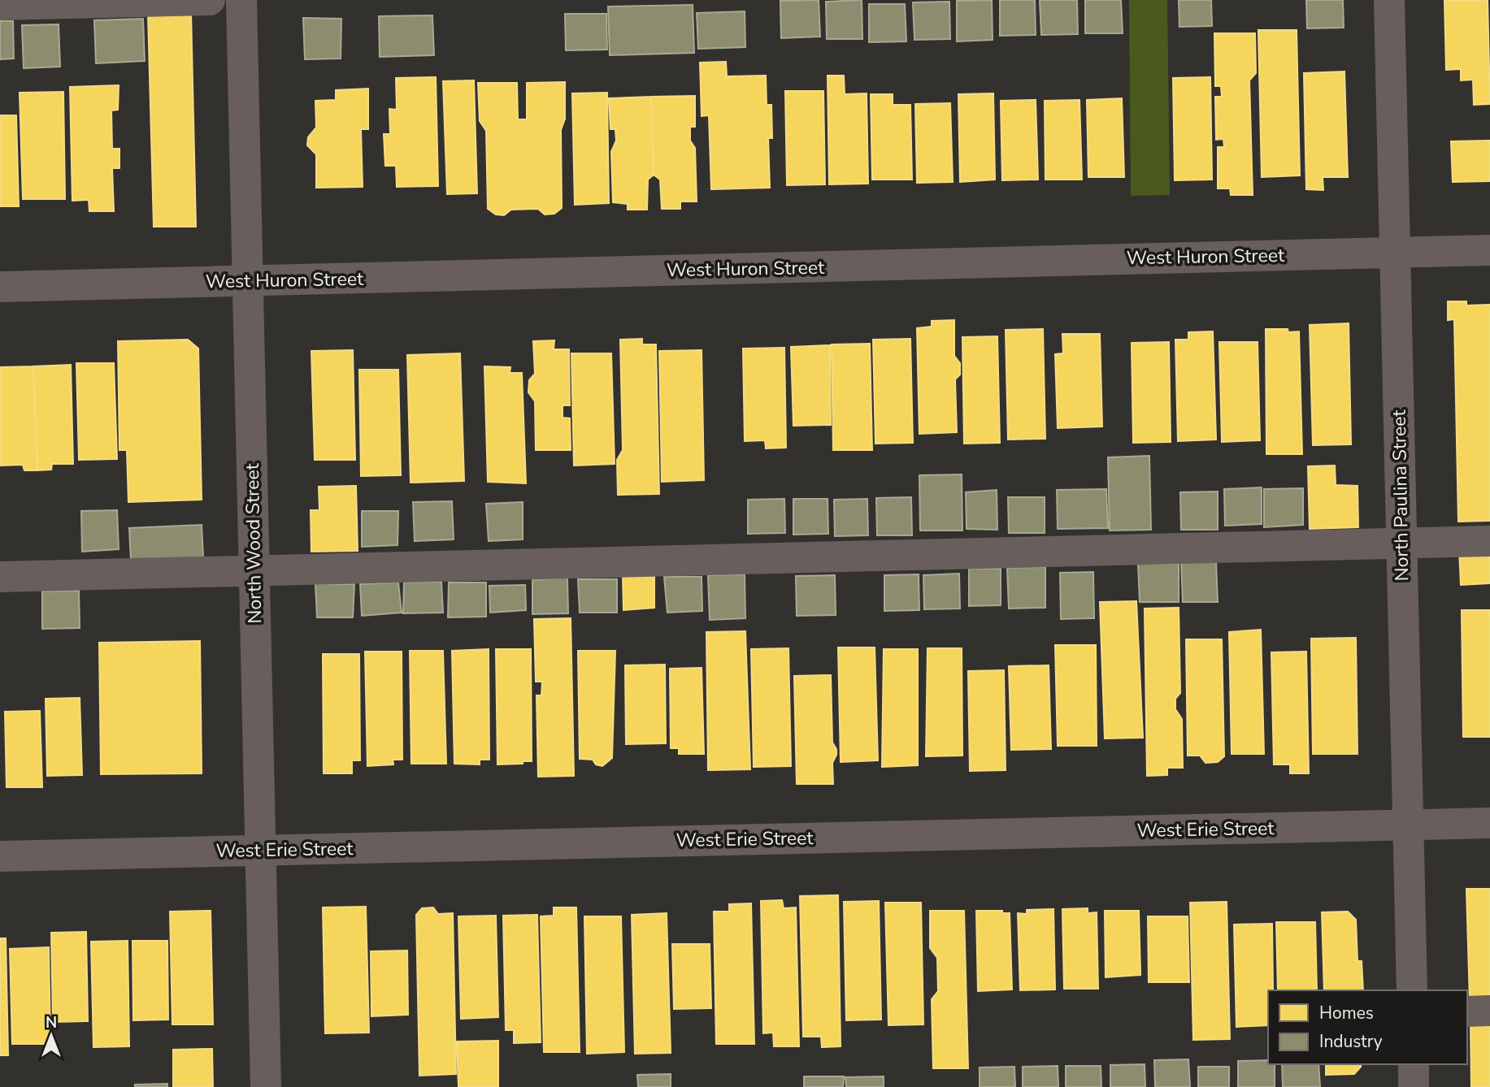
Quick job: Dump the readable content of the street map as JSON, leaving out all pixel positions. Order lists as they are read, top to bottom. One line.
{"streets":{"street":["West Huron Street","North Paulina Street","North Wood Street","West Erie Street"]},"crossings":[["West Huron Street","North Paulina Street"],["West Huron Street","North Wood Street"],["North Paulina Street","West Erie Street"],["North Wood Street","West Erie Street"]],"legend":["Homes","Industry"],"north":"top"}
